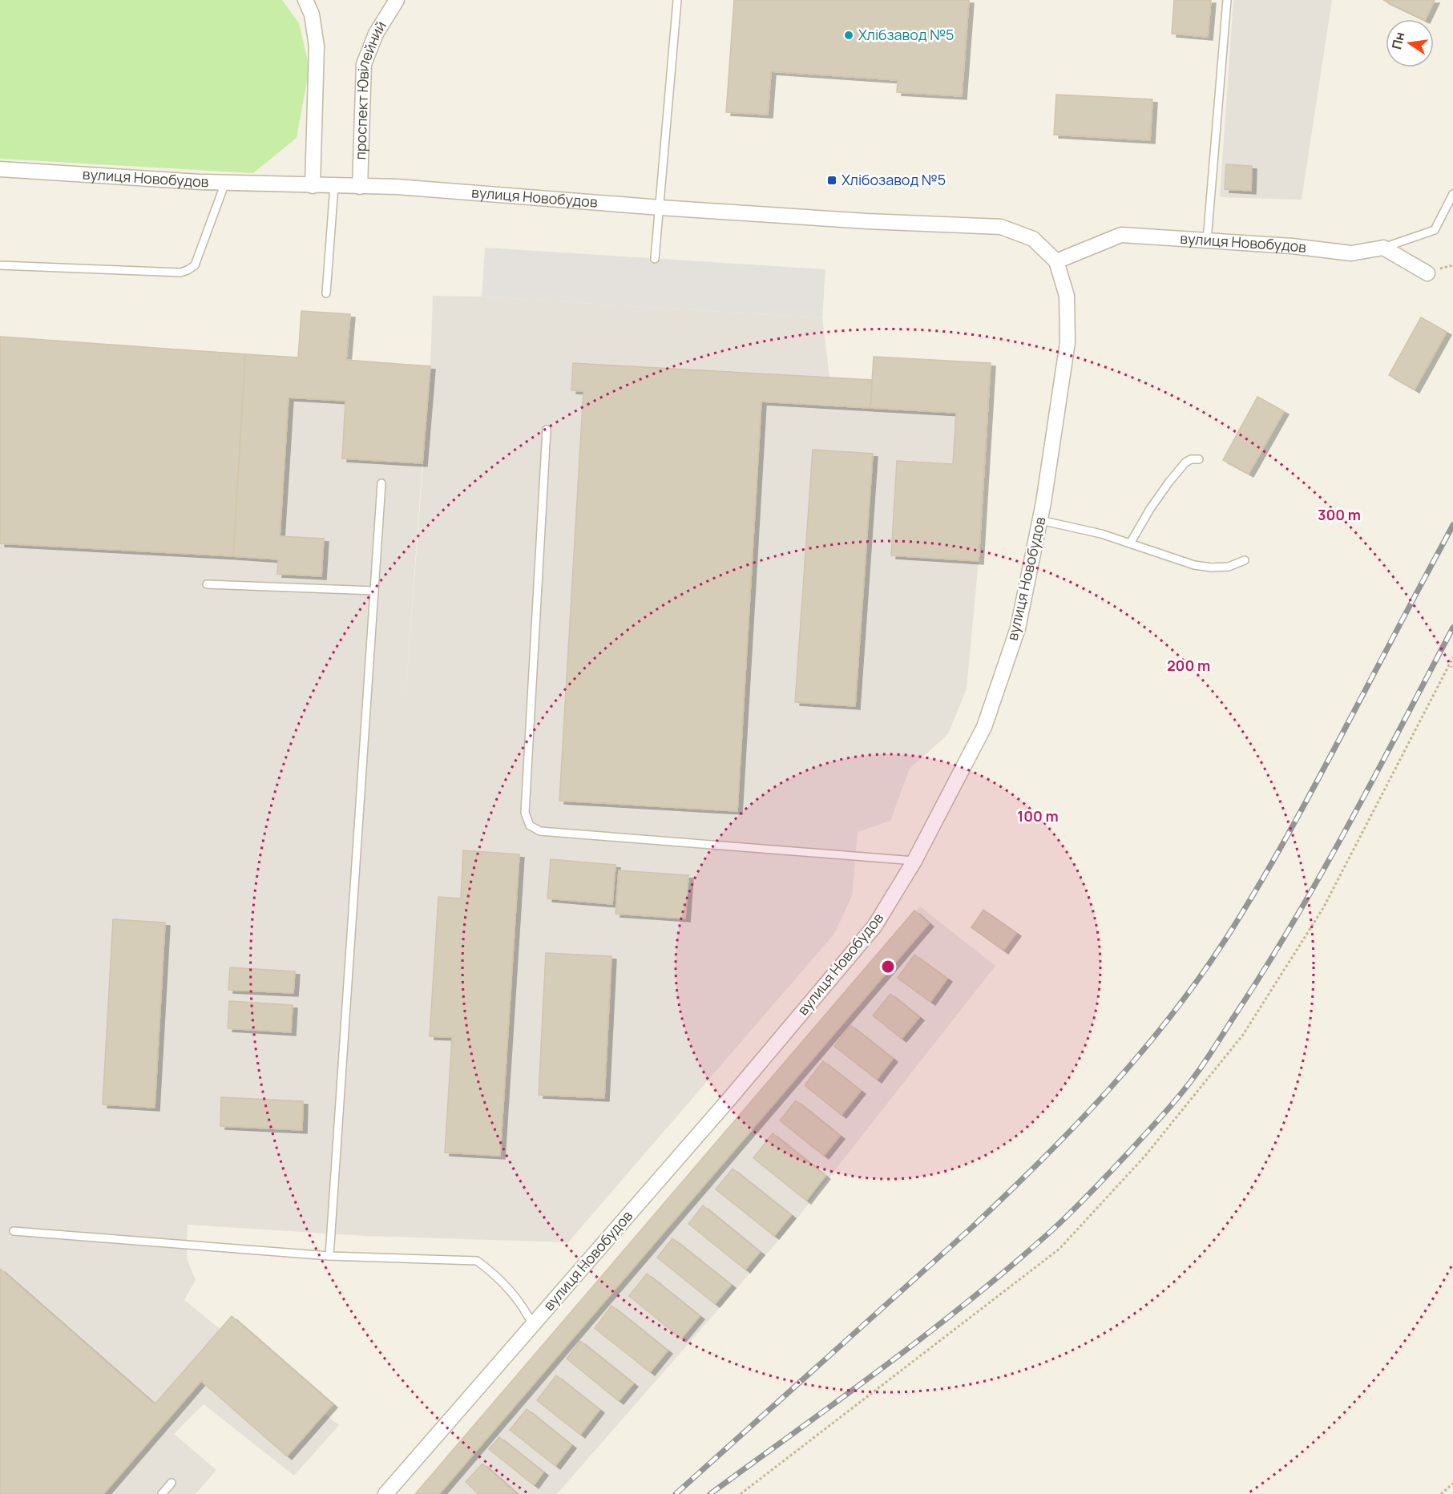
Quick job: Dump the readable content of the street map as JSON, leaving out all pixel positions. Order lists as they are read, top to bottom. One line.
{"streets":{"street":["проспект Ювілейний","вулиця Новобудов"]},"crossings":[["проспект Ювілейний","вулиця Новобудов"]],"places":{"other":["Хлібзавод №5"],"transit":["Хлібозавод №5"]},"north":"left","rings":["300 m","200 m","100 m"]}
